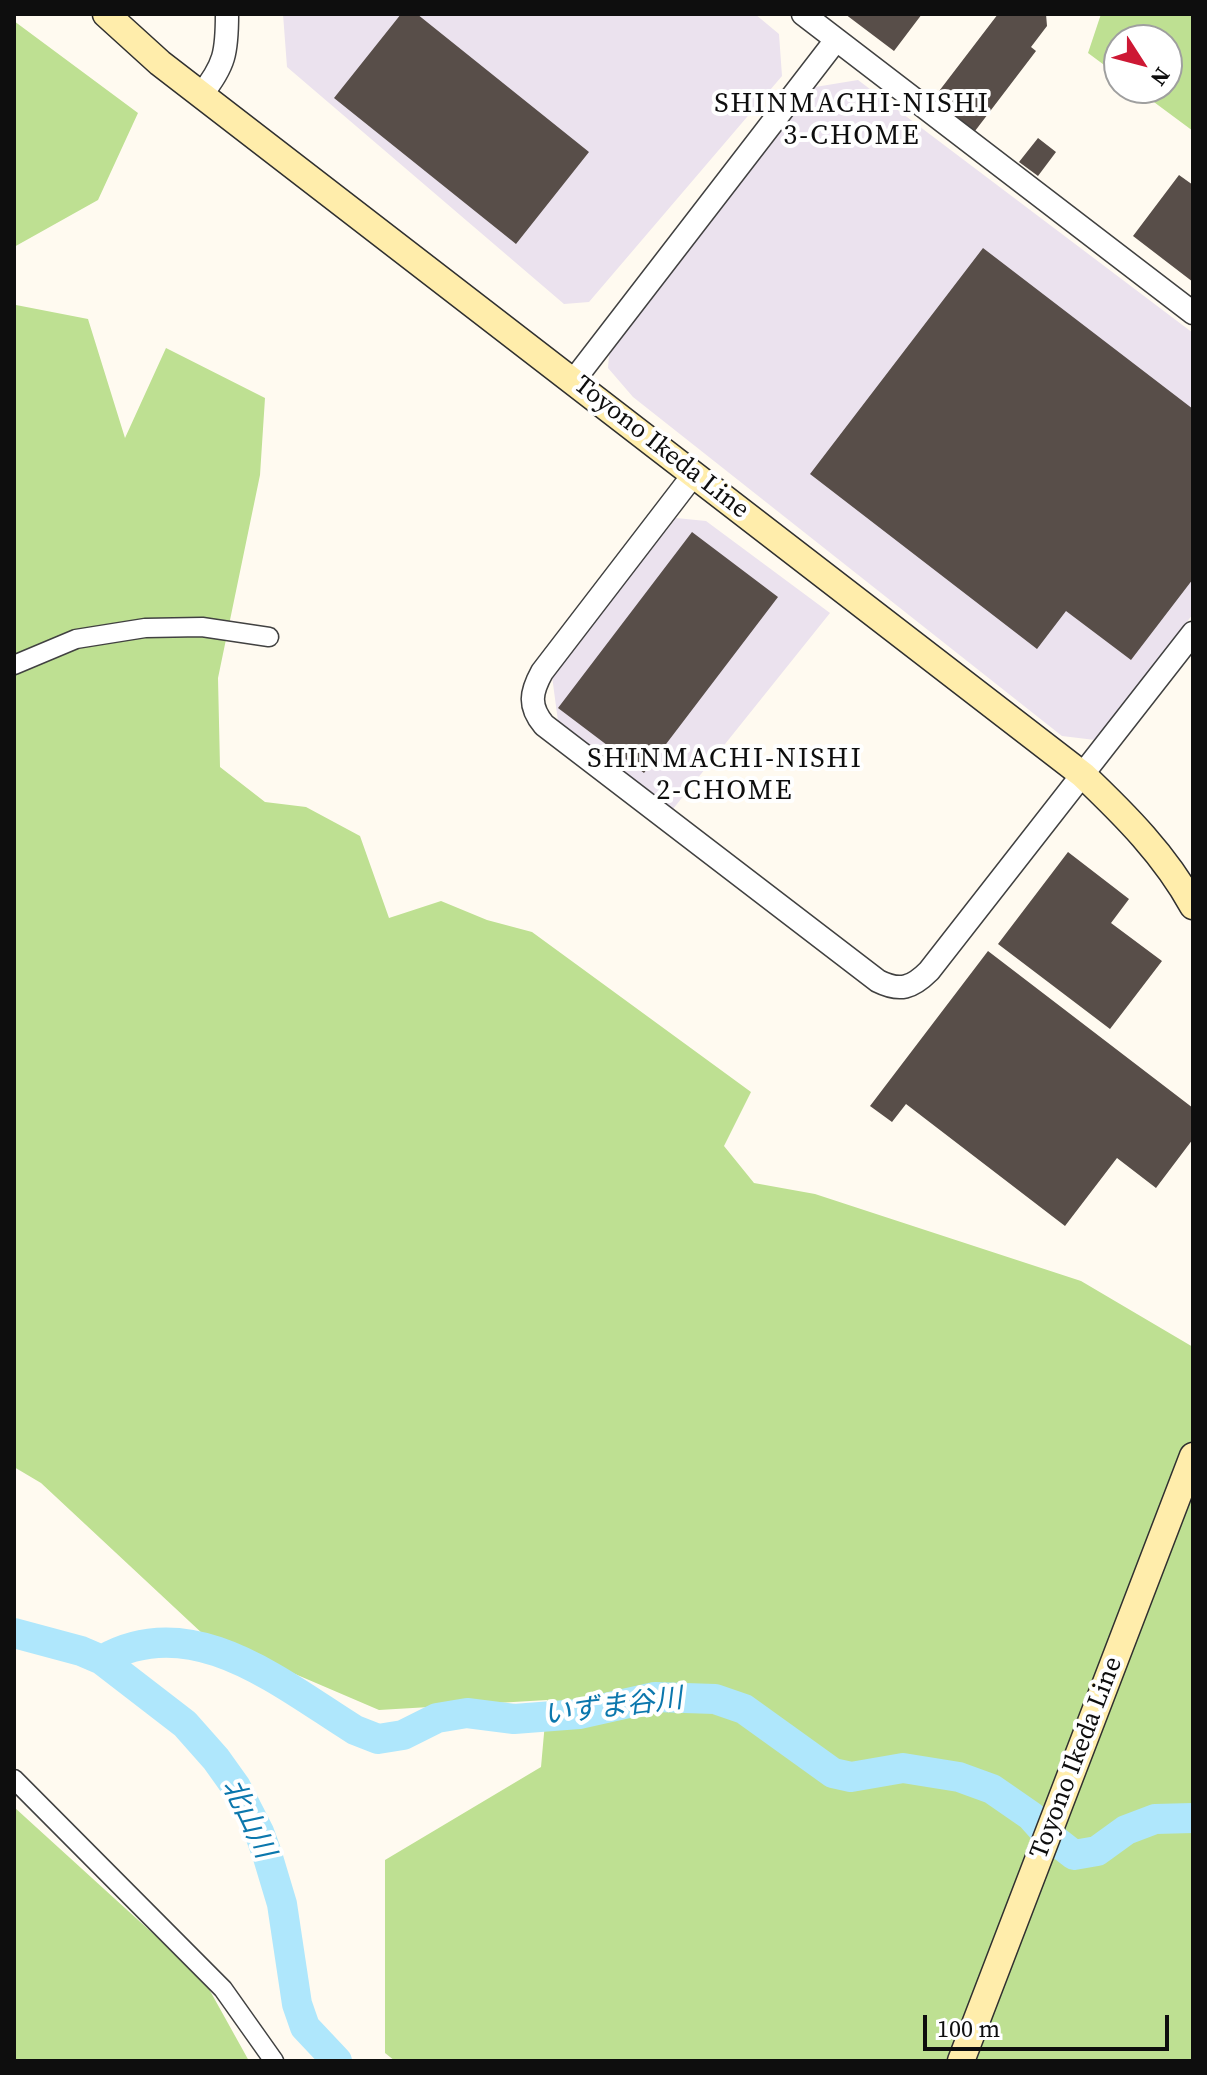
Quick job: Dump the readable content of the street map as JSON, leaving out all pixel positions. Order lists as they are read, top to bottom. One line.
{"streets":{"main road":["Toyono Ikeda Line"]},"districts":["SHINMACHI-NISHI 3-CHOME","SHINMACHI-NISHI 2-CHOME"],"water":["いずま谷川","北山川"],"scale_bar":"100 m","north":"bottom right"}
